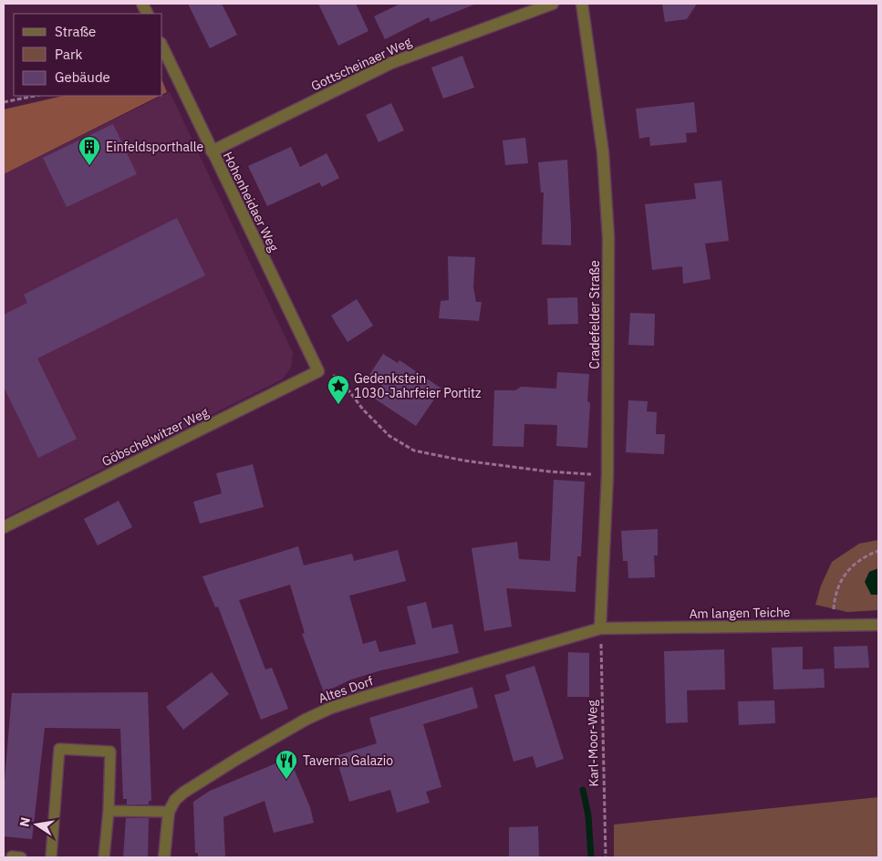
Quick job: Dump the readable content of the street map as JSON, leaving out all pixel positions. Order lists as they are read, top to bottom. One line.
{"streets":{"street":["Gottscheinaer Weg","Hohenheidaer Weg","Cradefelder Straße","Göbschelwitzer Weg","Am langen Teiche","Altes Dorf"],"path":["Karl-Moor-Weg"]},"crossings":[["Gottscheinaer Weg","Hohenheidaer Weg"],["Hohenheidaer Weg","Göbschelwitzer Weg"],["Cradefelder Straße","Am langen Teiche"],["Cradefelder Straße","Altes Dorf"],["Cradefelder Straße","Karl-Moor-Weg"],["Am langen Teiche","Altes Dorf"],["Am langen Teiche","Karl-Moor-Weg"],["Altes Dorf","Karl-Moor-Weg"]],"places":{"building":["Einfeldsporthalle"],"place":["Gedenkstein 1030-Jahrfeier Portitz"],"restaurant":["Taverna Galazio"]},"legend":["Straße","Park","Gebäude"],"north":"left"}
